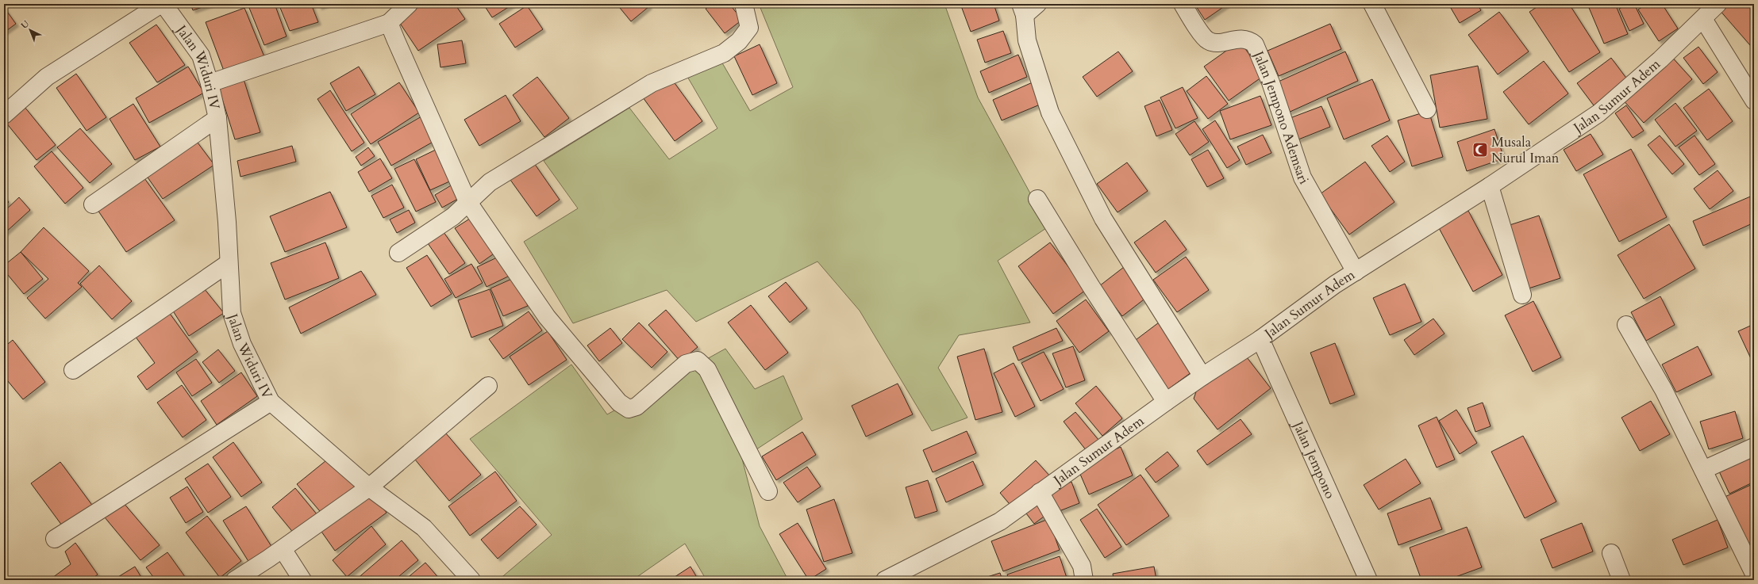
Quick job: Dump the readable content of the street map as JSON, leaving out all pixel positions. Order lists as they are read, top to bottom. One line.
{"streets":{"street":["Jalan Widuri IV","Jalan Sumur Adem","Jalan Jempono Ademsari","Jalan Jempono"]},"crossings":[["Jalan Sumur Adem","Jalan Jempono Ademsari"],["Jalan Sumur Adem","Jalan Jempono"]],"places":{"mosque":["Musala Nurul Iman"]},"north":"top left"}
